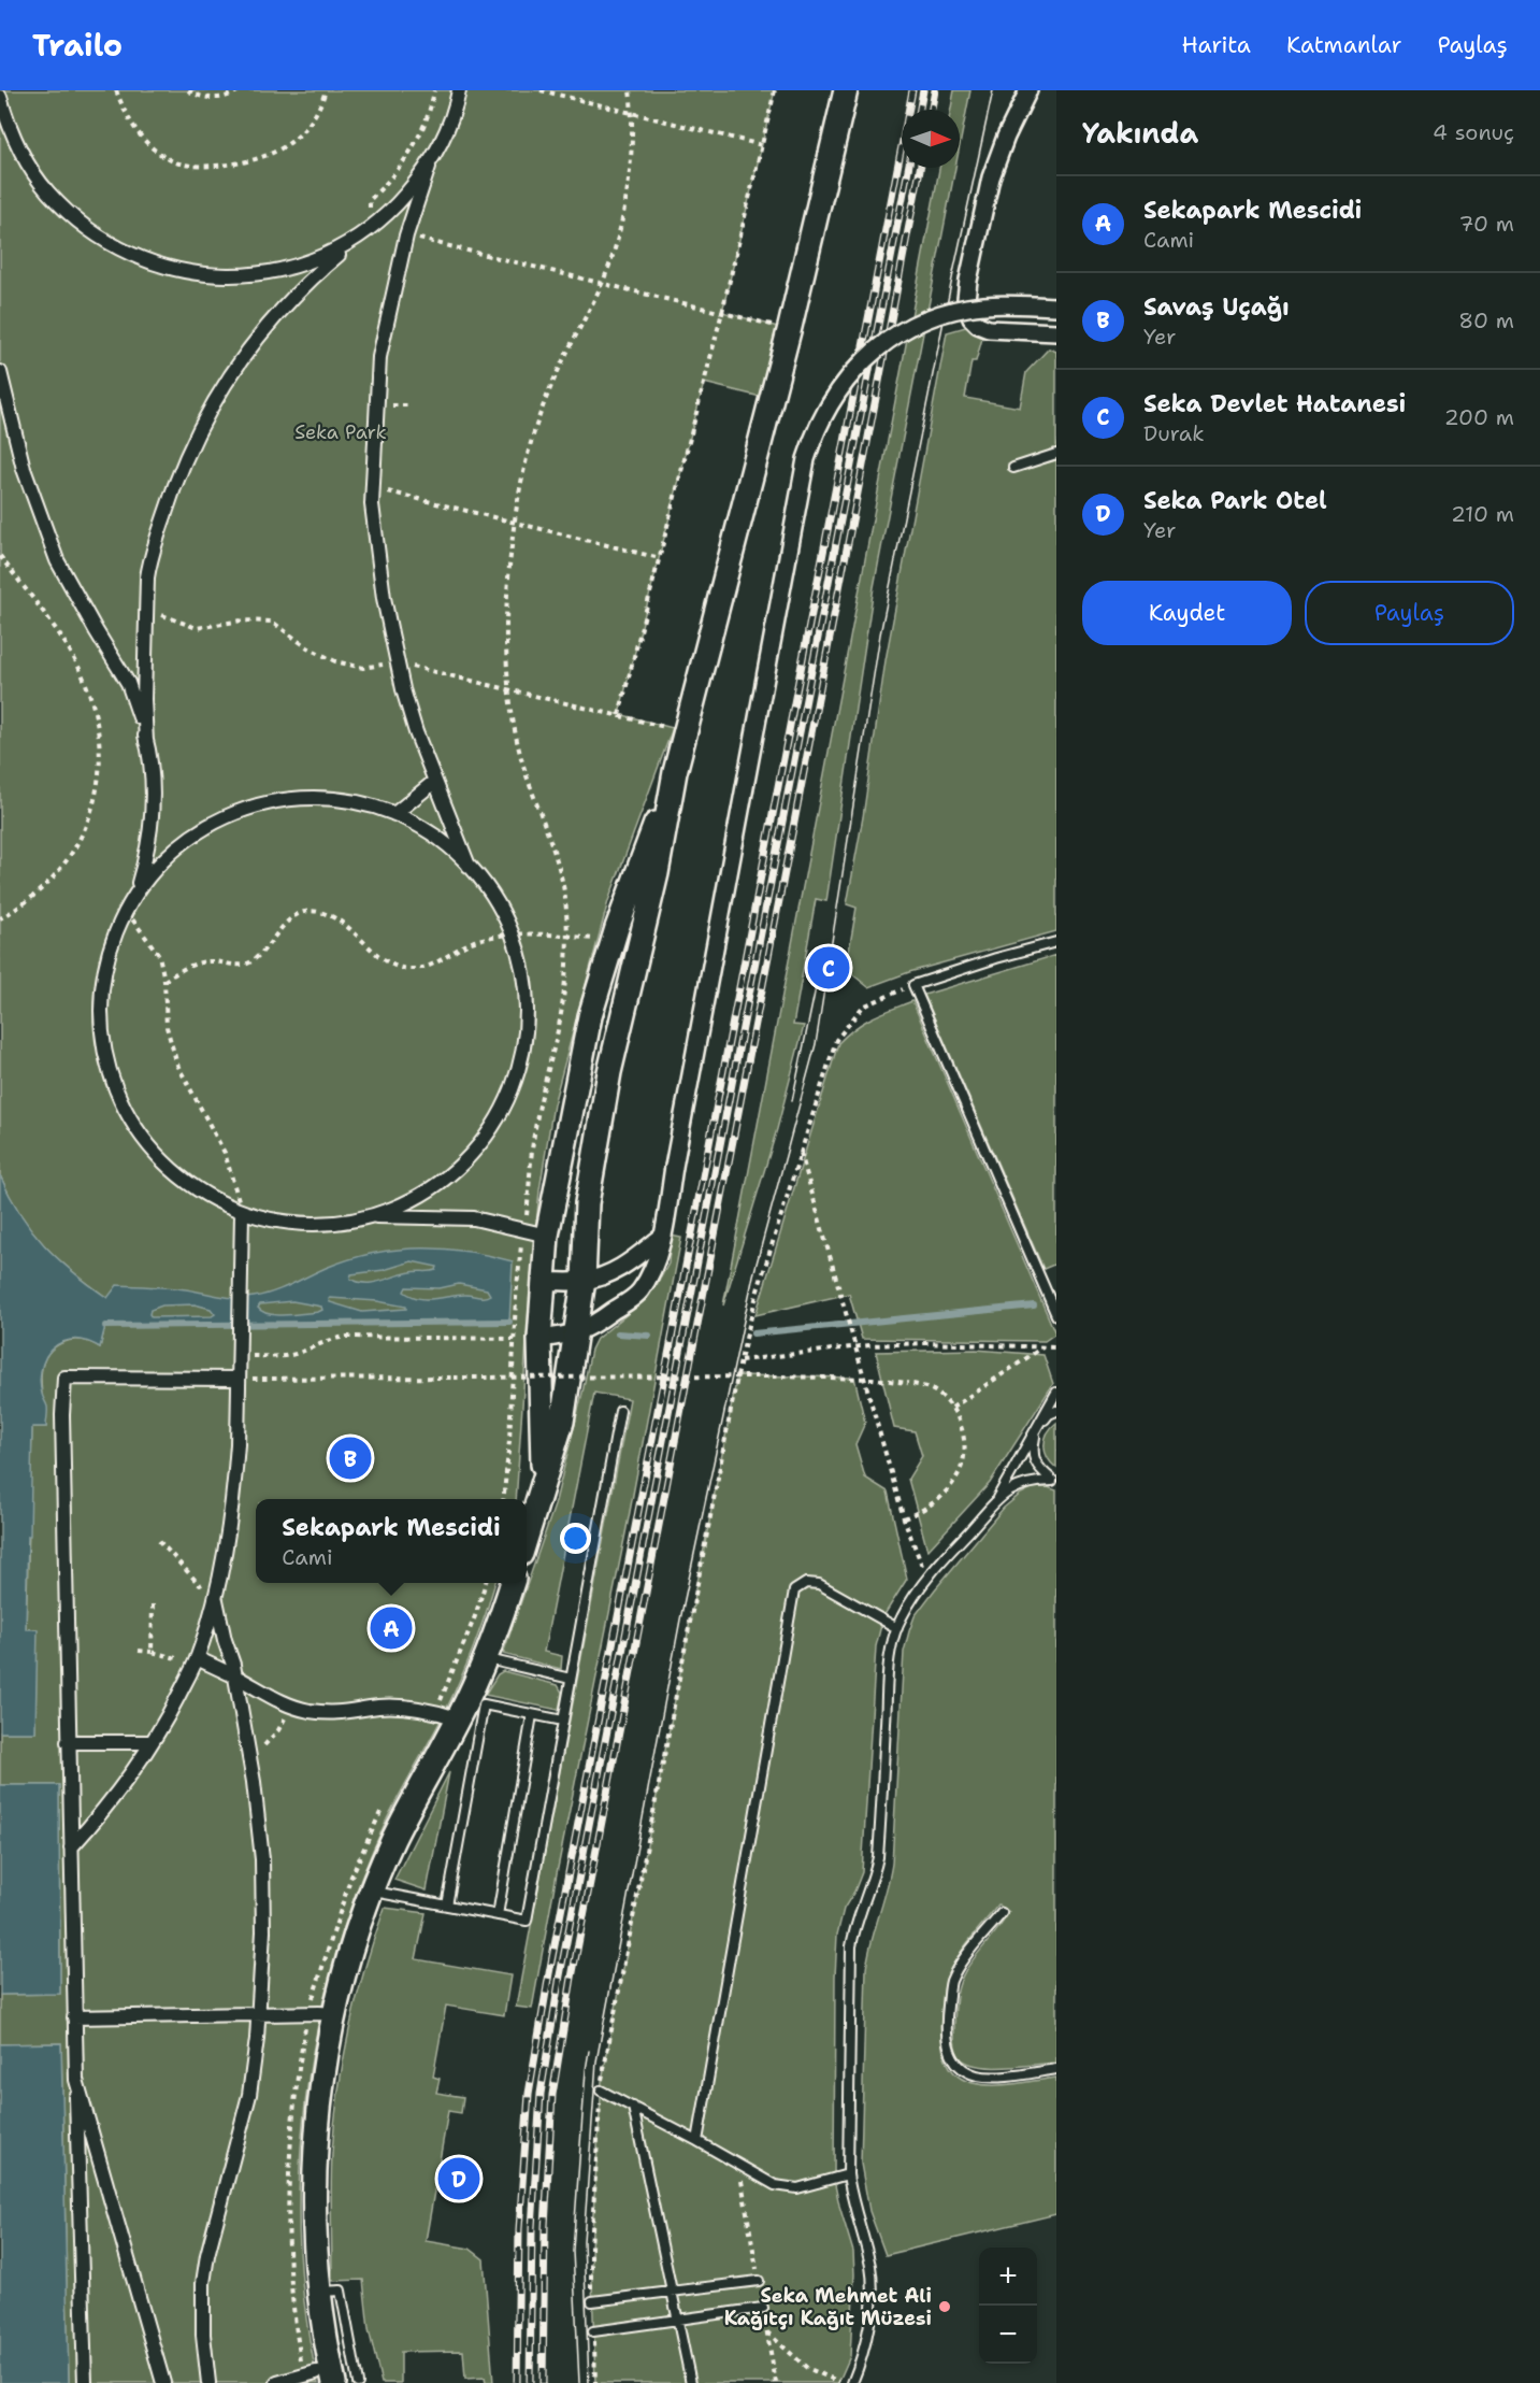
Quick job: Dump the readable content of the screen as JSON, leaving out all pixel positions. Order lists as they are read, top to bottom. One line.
{"parks":["Seka Park"],"places":["Seka Mehmet Ali Kağıtçı Kağıt Müzesi"],"north":"right","page":{"header":"Trailo","nav":["Harita","Katmanlar","Paylaş"],"heading":["Yakında","4 sonuç"],"list":[{"mark":"A","name":"Sekapark Mescidi","note":"Cami","value":"70 m"},{"mark":"B","name":"Savaş Uçağı","note":"Yer","value":"80 m"},{"mark":"C","name":"Seka Devlet Hatanesi","note":"Durak","value":"200 m"},{"mark":"D","name":"Seka Park Otel","note":"Yer","value":"210 m"}],"buttons":["Kaydet","Paylaş"],"pins":["C","B","A","D"],"popup":["Sekapark Mescidi","Cami"],"map_buttons":["+","−"]}}
